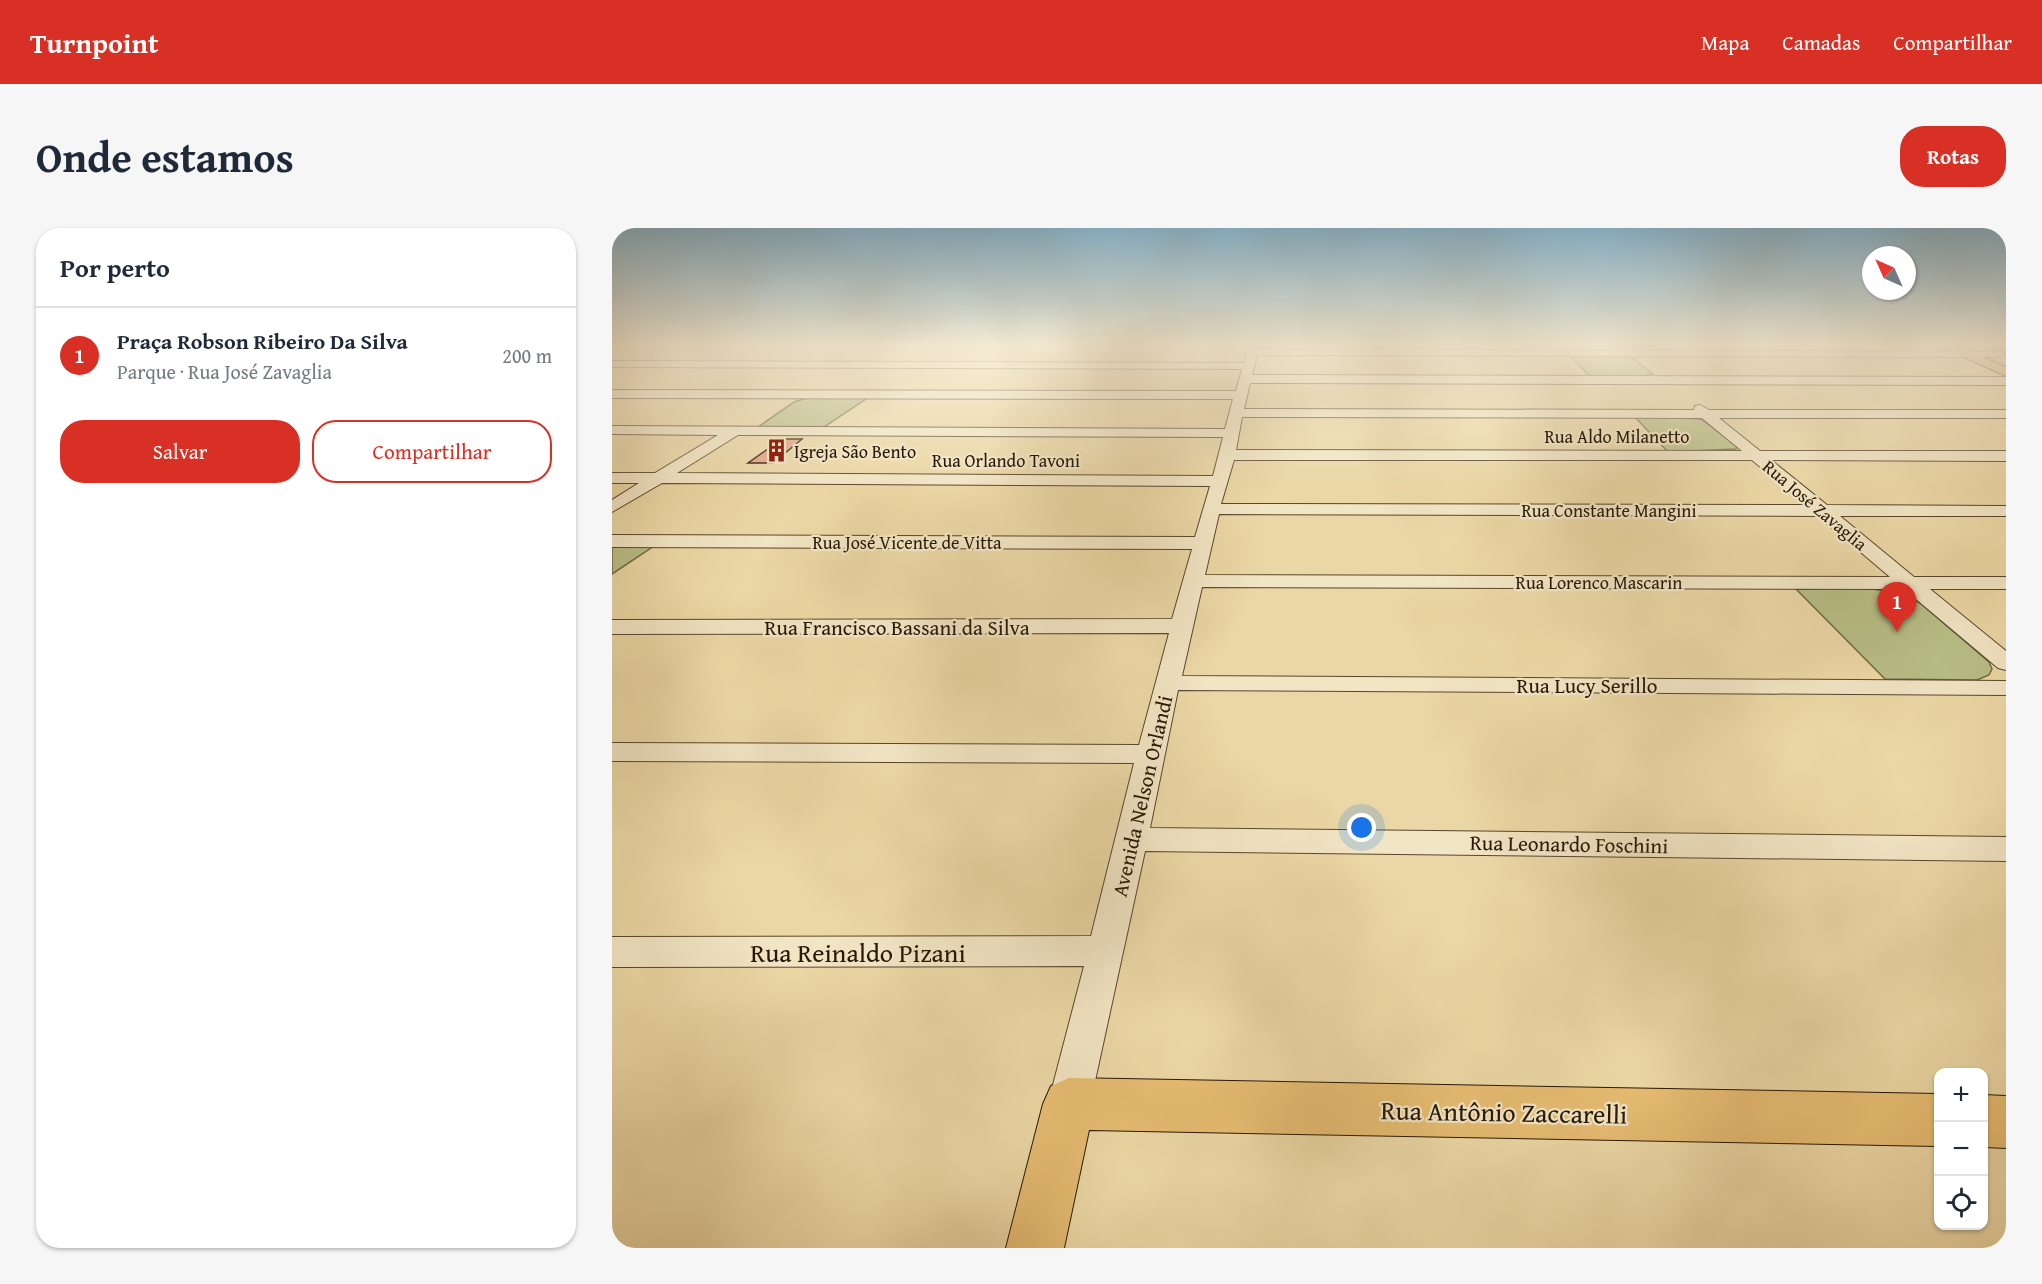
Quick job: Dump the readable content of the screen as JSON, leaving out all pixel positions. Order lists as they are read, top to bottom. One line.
{"streets":{"main road":["Avenida Nelson Orlandi","Rua Antônio Zaccarelli"],"street":["Rua Aldo Milanetto","Rua Orlando Tavoni","Rua José Zavaglia","Rua Constante Mangini","Rua José Vicente de Vitta","Rua Lorenco Mascarin","Rua Francisco Bassani da Silva","Rua Lucy Serillo","Rua Leonardo Foschini","Rua Reinaldo Pizani"]},"crossings":[["Rua Aldo Milanetto","Rua José Zavaglia"],["Rua Orlando Tavoni","Avenida Nelson Orlandi"],["Rua José Zavaglia","Rua Constante Mangini"],["Rua José Zavaglia","Rua Lorenco Mascarin"],["Rua Constante Mangini","Avenida Nelson Orlandi"],["Rua José Vicente de Vitta","Avenida Nelson Orlandi"],["Rua Lorenco Mascarin","Avenida Nelson Orlandi"],["Rua Francisco Bassani da Silva","Avenida Nelson Orlandi"],["Rua Lucy Serillo","Avenida Nelson Orlandi"],["Avenida Nelson Orlandi","Rua Leonardo Foschini"],["Avenida Nelson Orlandi","Rua Reinaldo Pizani"],["Avenida Nelson Orlandi","Rua Antônio Zaccarelli"]],"places":{"building":["Igreja São Bento"]},"north":"top left","page":{"header":"Turnpoint","nav":["Mapa","Camadas","Compartilhar"],"title":"Onde estamos","buttons":["Rotas",["Salvar","Compartilhar"]],"heading":"Por perto","list":[{"mark":"1","name":"Praça Robson Ribeiro Da Silva","note":"Parque · Rua José Zavaglia","value":"200 m"}],"pins":"1","map_buttons":["+","−"]}}
